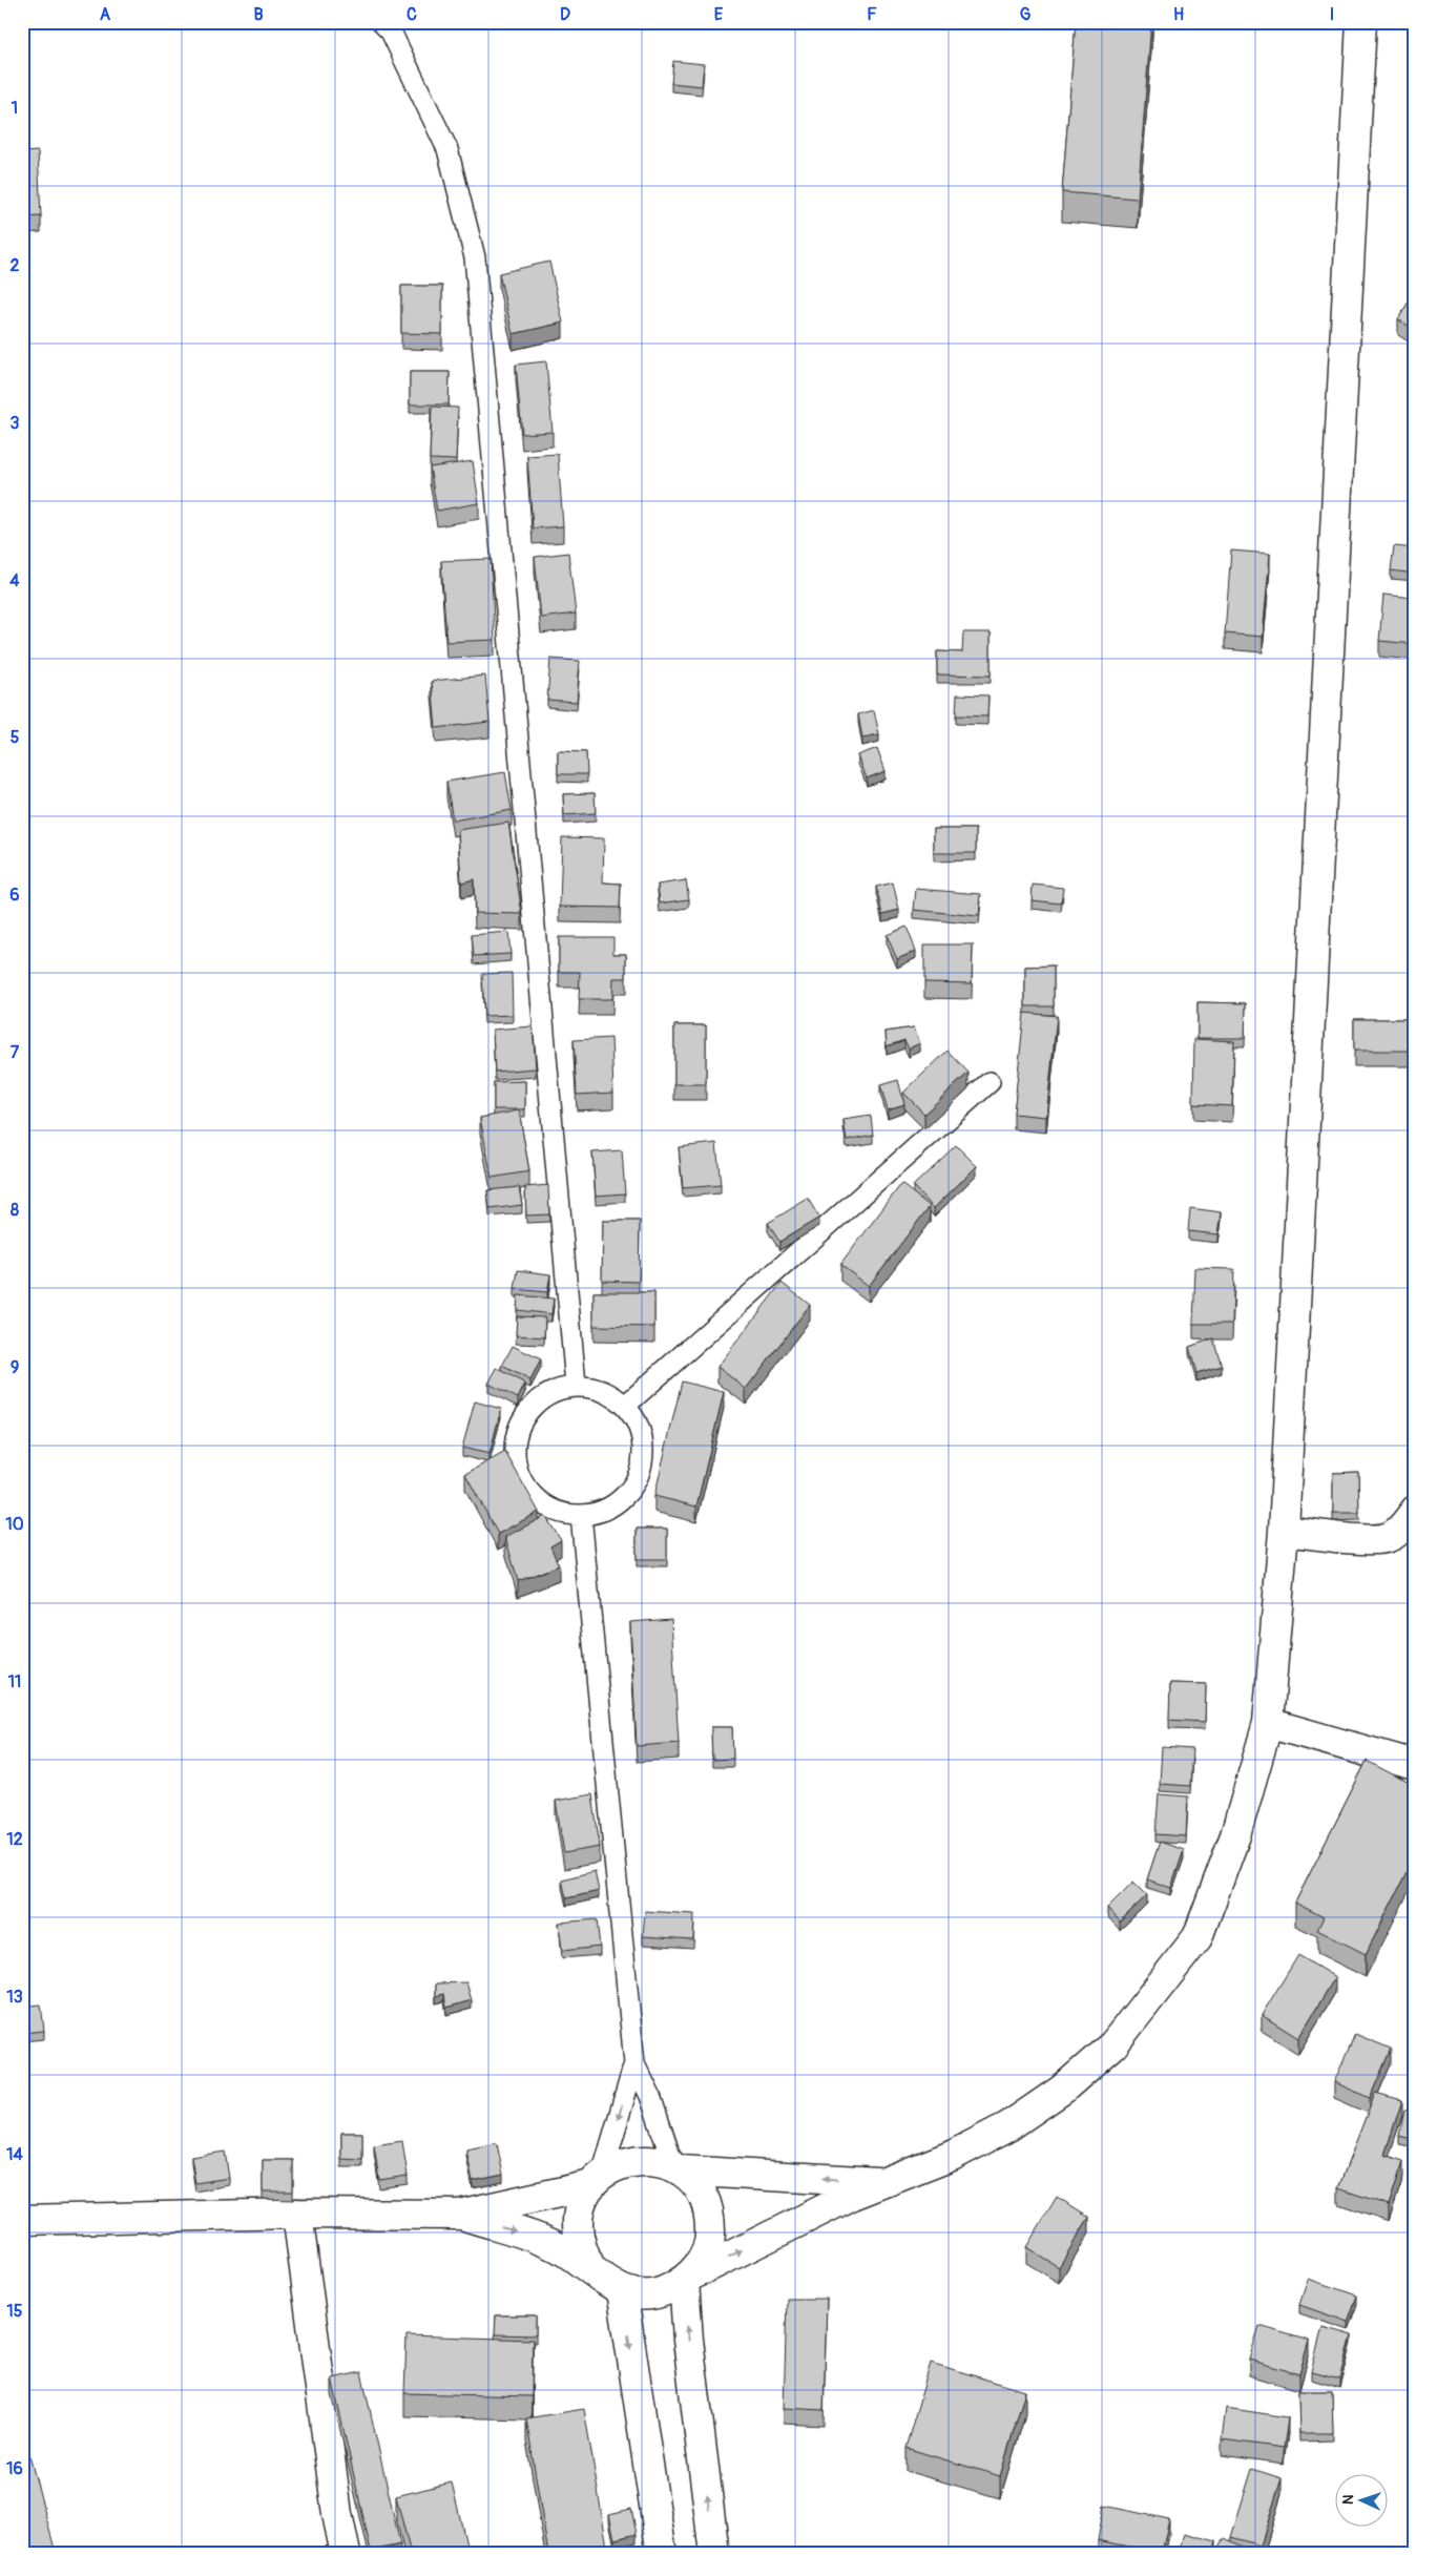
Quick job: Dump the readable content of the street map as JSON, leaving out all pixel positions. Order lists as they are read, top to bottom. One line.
{"north":"left","grid":{"columns":["A","B","C","D","E","F","G","H","I"],"rows":["1","2","3","4","5","6","7","8","9","10","11","12","13","14","15","16"]}}
